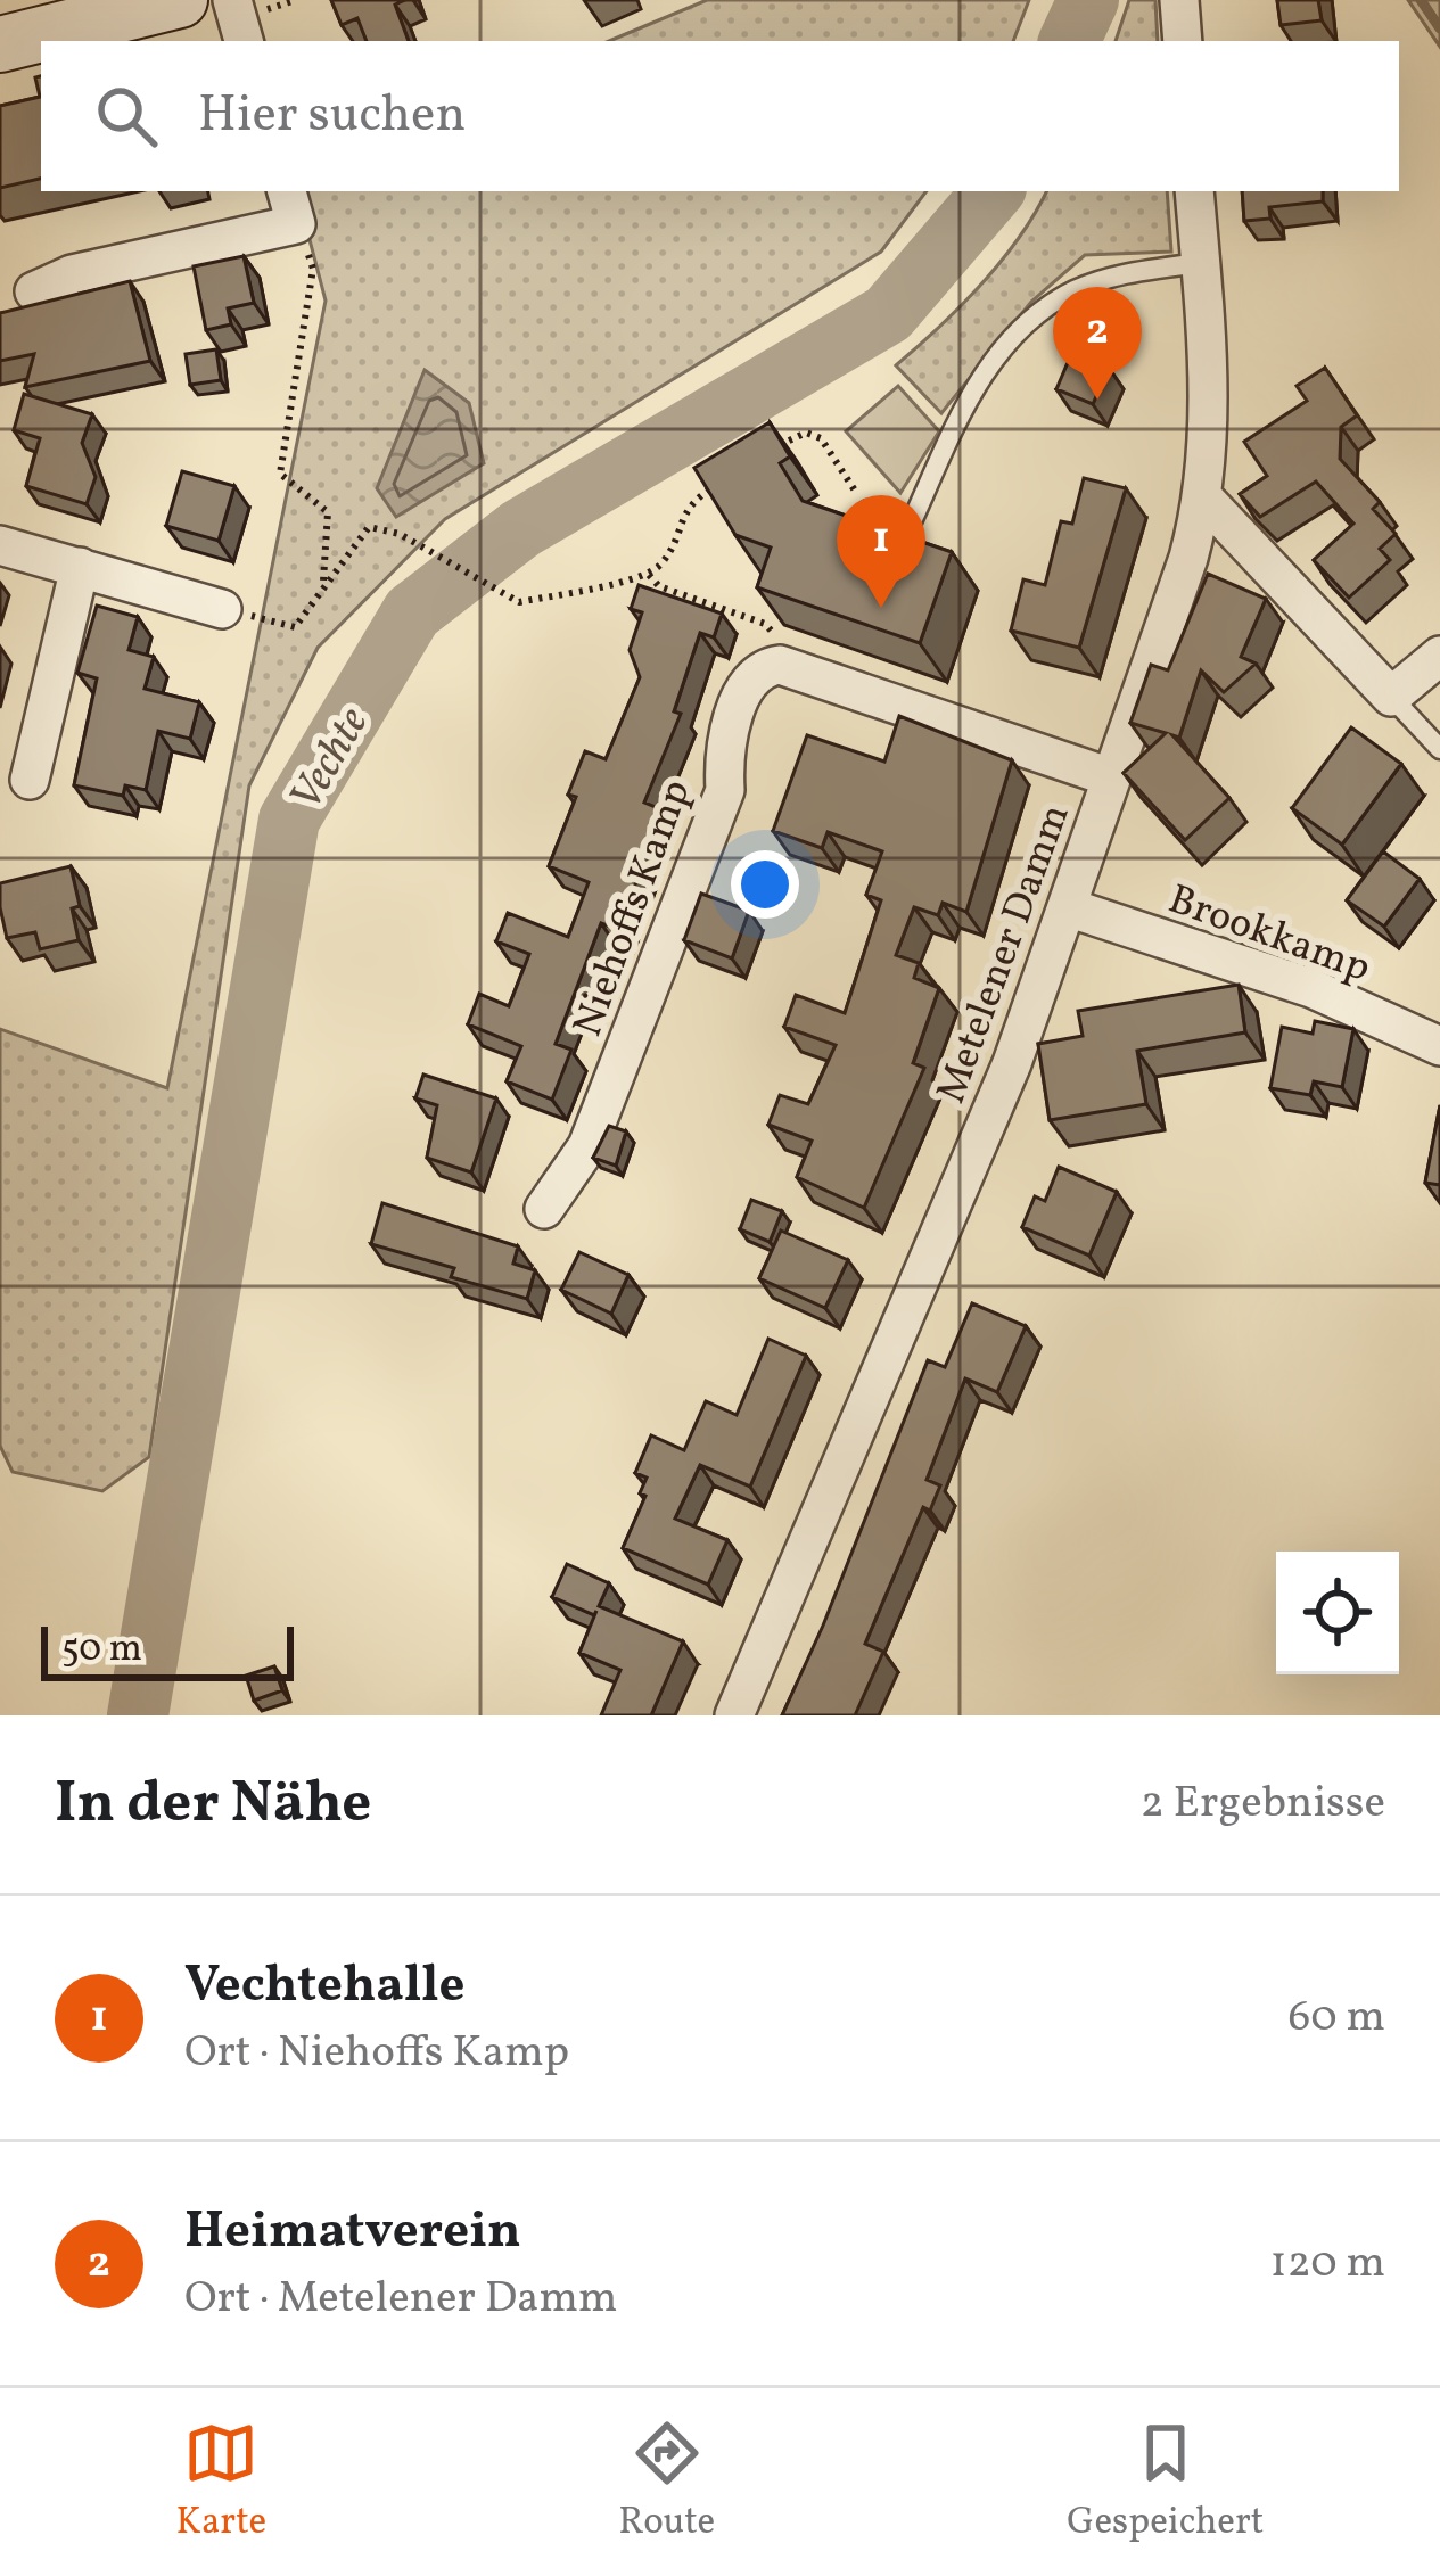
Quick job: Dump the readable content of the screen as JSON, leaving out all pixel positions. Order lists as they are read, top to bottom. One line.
{"streets":{"street":["Niehoffs Kamp","Brookkamp","Metelener Damm"]},"crossings":[["Niehoffs Kamp","Metelener Damm"],["Brookkamp","Metelener Damm"]],"water":["Vechte"],"scale_bar":"50 m","page":{"search":"Hier suchen","pins":["2","1"],"scale":"50 m","heading":["In der Nähe","2 Ergebnisse"],"list":[{"mark":"1","name":"Vechtehalle","note":"Ort · Niehoffs Kamp","value":"60 m"},{"mark":"2","name":"Heimatverein","note":"Ort · Metelener Damm","value":"120 m"}],"nav":["Karte","Route","Gespeichert"]}}
